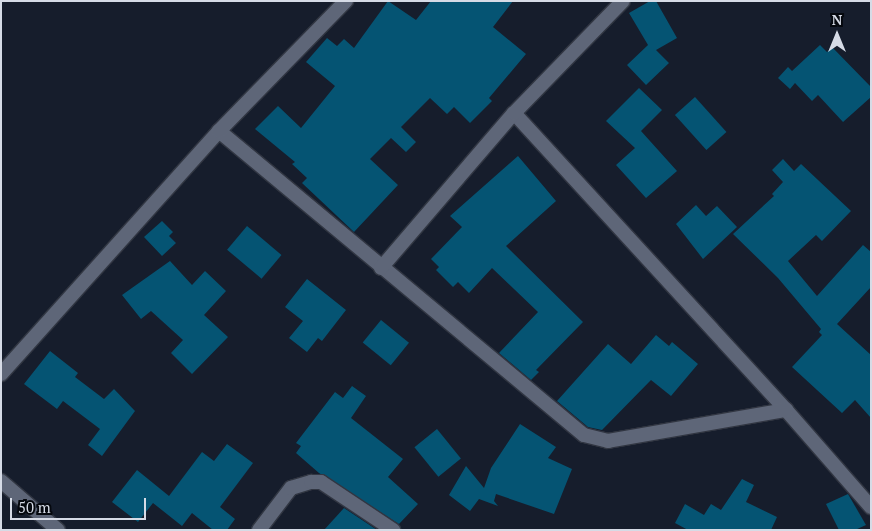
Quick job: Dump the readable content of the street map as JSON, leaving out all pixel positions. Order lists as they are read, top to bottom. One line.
{"scale_bar":"50 m","north":"top"}
